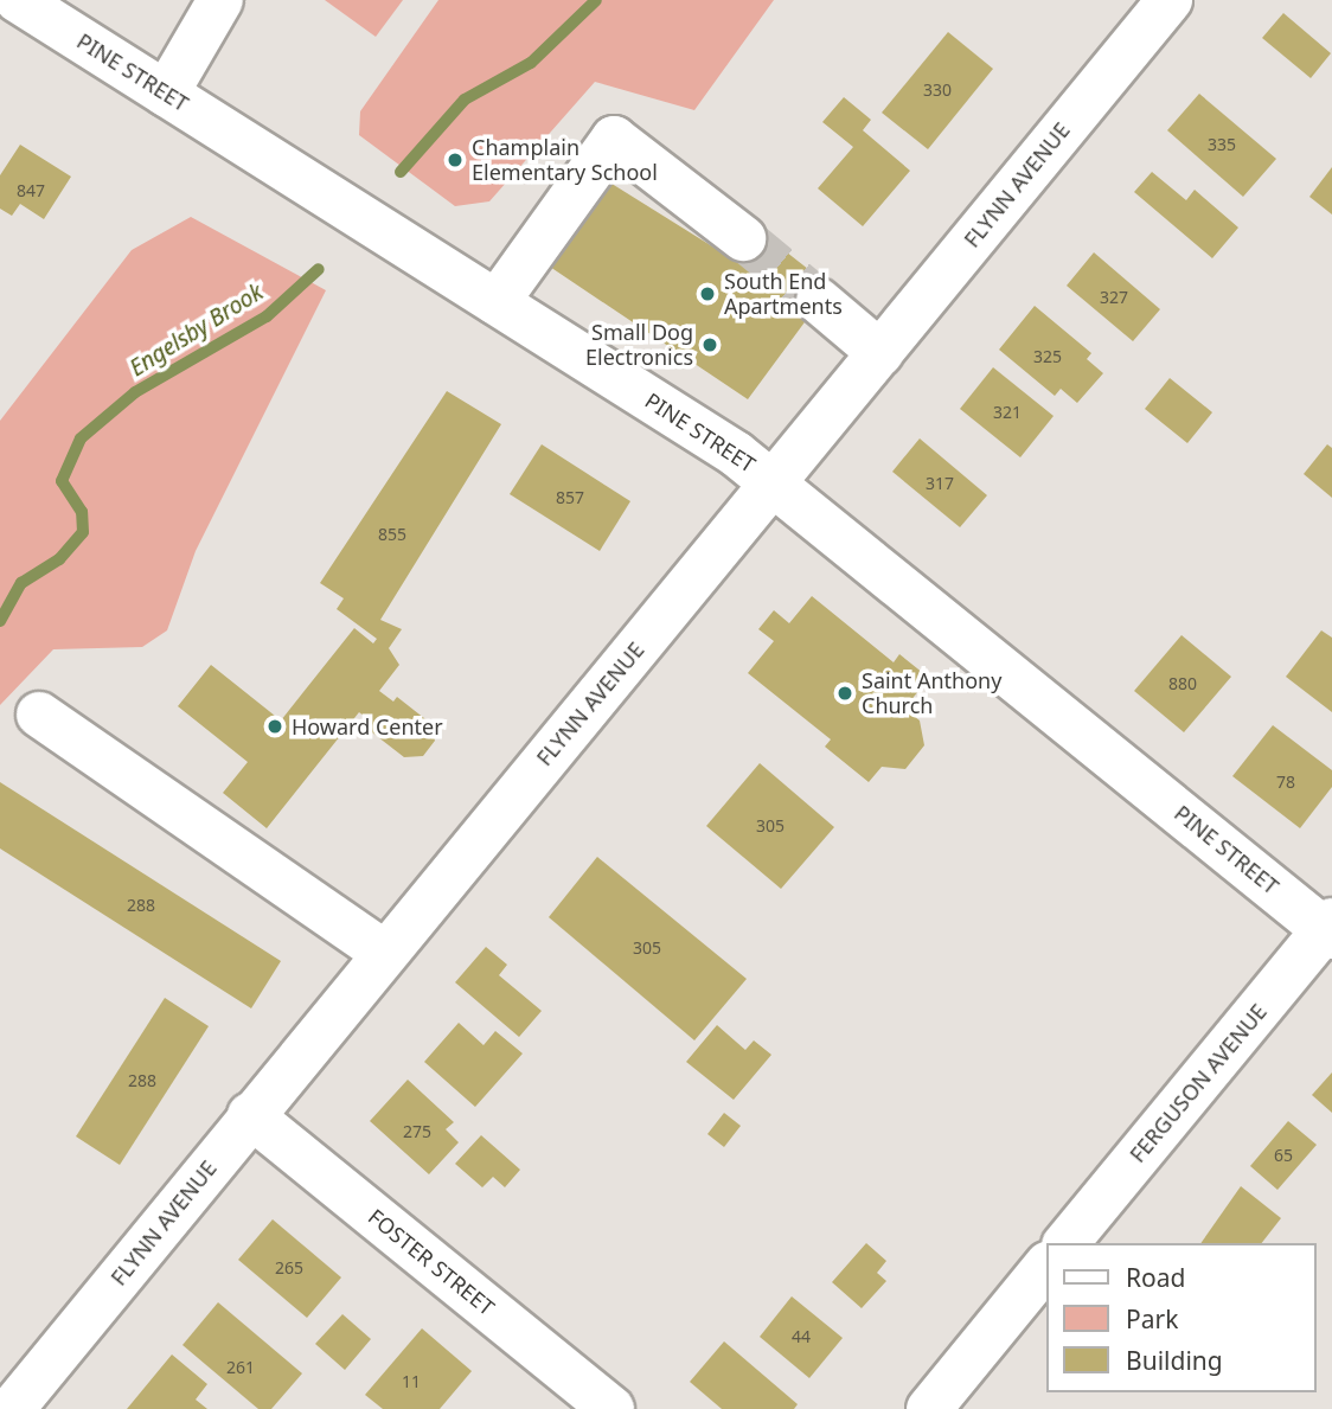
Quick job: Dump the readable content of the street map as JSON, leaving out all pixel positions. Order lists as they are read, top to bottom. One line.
{"streets":{"street":["PINE STREET","FLYNN AVENUE","FERGUSON AVENUE","FOSTER STREET"]},"crossings":[["PINE STREET","FLYNN AVENUE"],["PINE STREET","FERGUSON AVENUE"],["FLYNN AVENUE","FOSTER STREET"]],"water":["Engelsby Brook"],"places":["Champlain Elementary School","South End Apartments","Small Dog Electronics","Saint Anthony Church","Howard Center"],"house_numbers":["330","335","847","327","325","321","317","857","855","880","78","305","288","305","288","275","65","265","44","261","11"],"legend":["Road","Park","Building"]}
